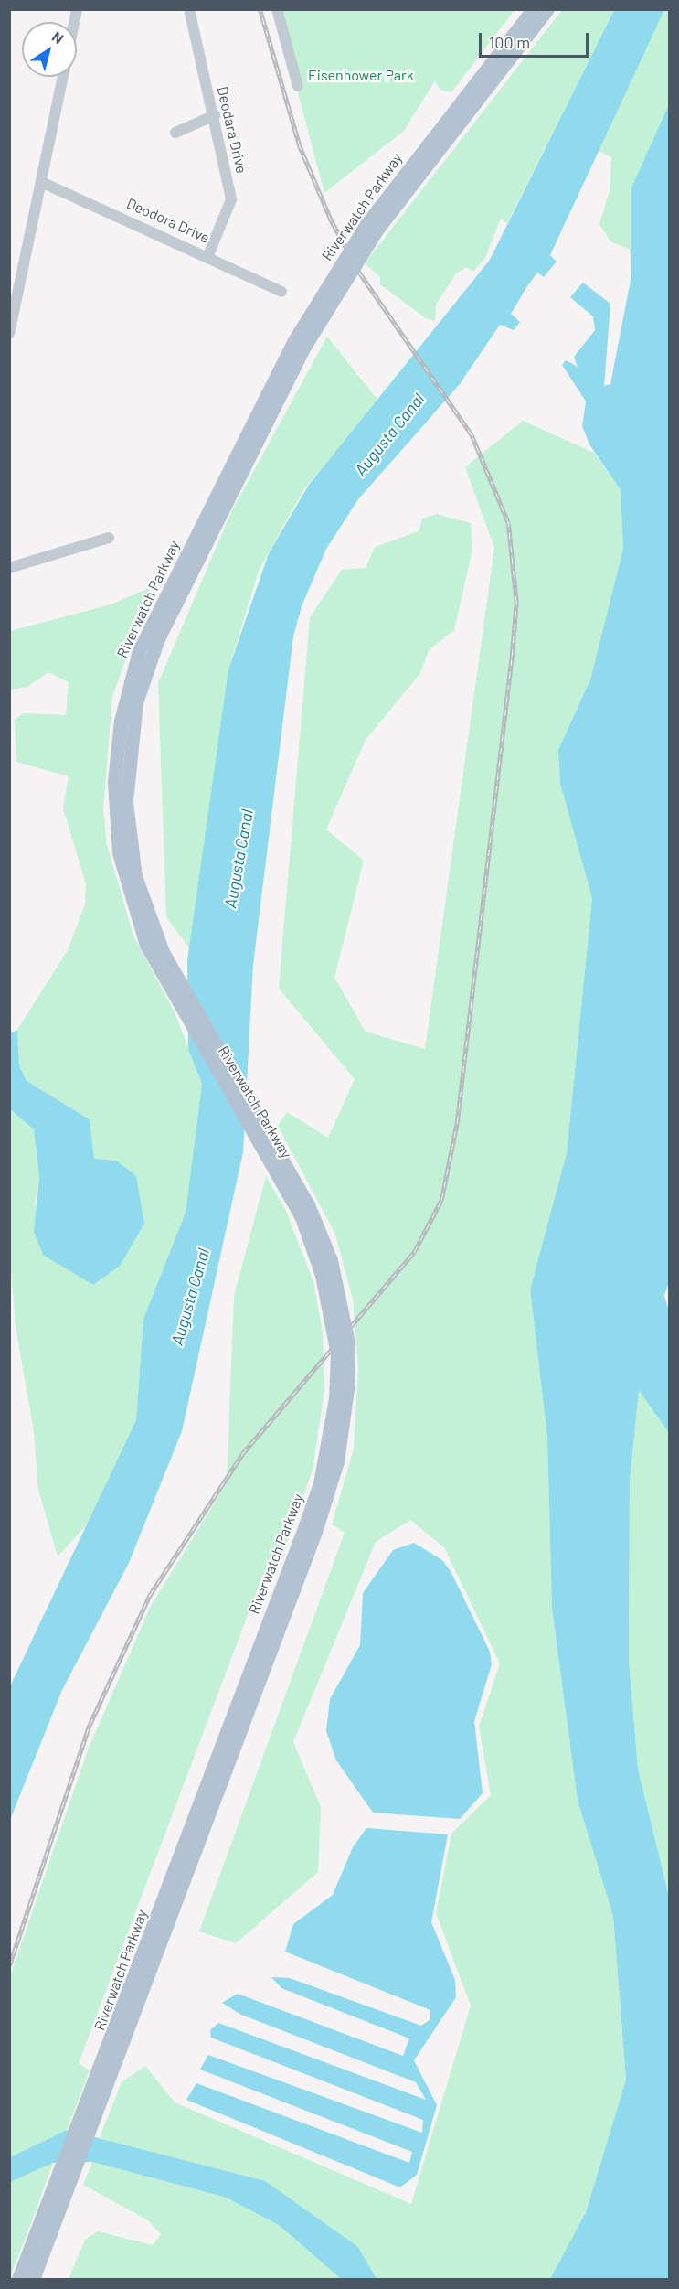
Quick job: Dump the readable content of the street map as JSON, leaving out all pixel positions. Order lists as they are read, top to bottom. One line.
{"streets":{"main road":["Riverwatch Parkway"],"street":["Deodara Drive","Deodora Drive"]},"crossings":[["Deodara Drive","Deodora Drive"]],"water":["Augusta Canal"],"parks":["Eisenhower Park"],"scale_bar":"100 m","north":"top right"}
